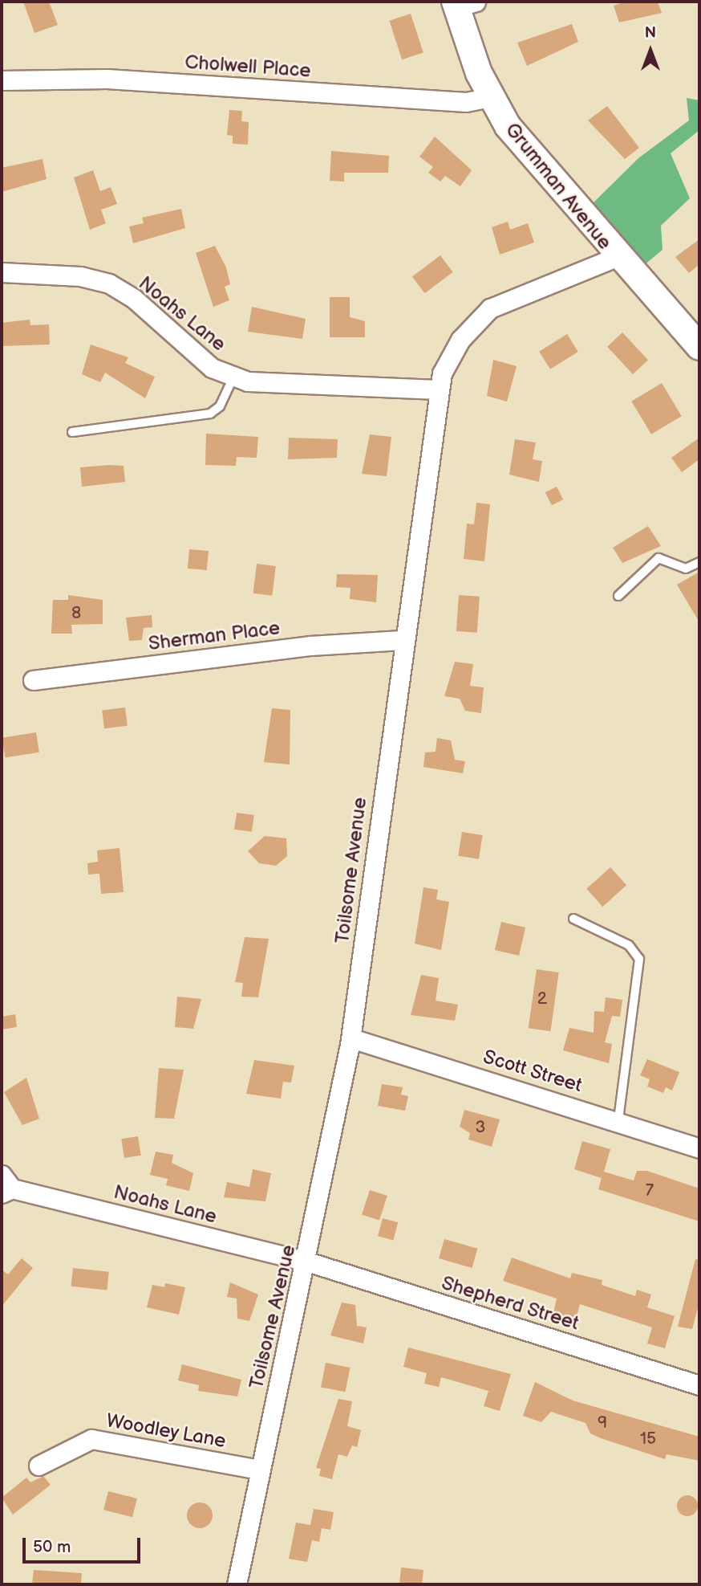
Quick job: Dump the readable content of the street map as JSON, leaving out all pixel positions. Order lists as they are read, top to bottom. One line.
{"streets":{"street":["Cholwell Place","Grumman Avenue","Noahs Lane","Sherman Place","Toilsome Avenue","Scott Street","Shepherd Street","Woodley Lane"]},"crossings":[["Cholwell Place","Grumman Avenue"],["Grumman Avenue","Toilsome Avenue"],["Noahs Lane","Toilsome Avenue"],["Noahs Lane","Shepherd Street"],["Sherman Place","Toilsome Avenue"],["Toilsome Avenue","Scott Street"],["Toilsome Avenue","Shepherd Street"],["Toilsome Avenue","Woodley Lane"]],"house_numbers":["8","2","3","7","9","15"],"scale_bar":"50 m","north":"top"}
